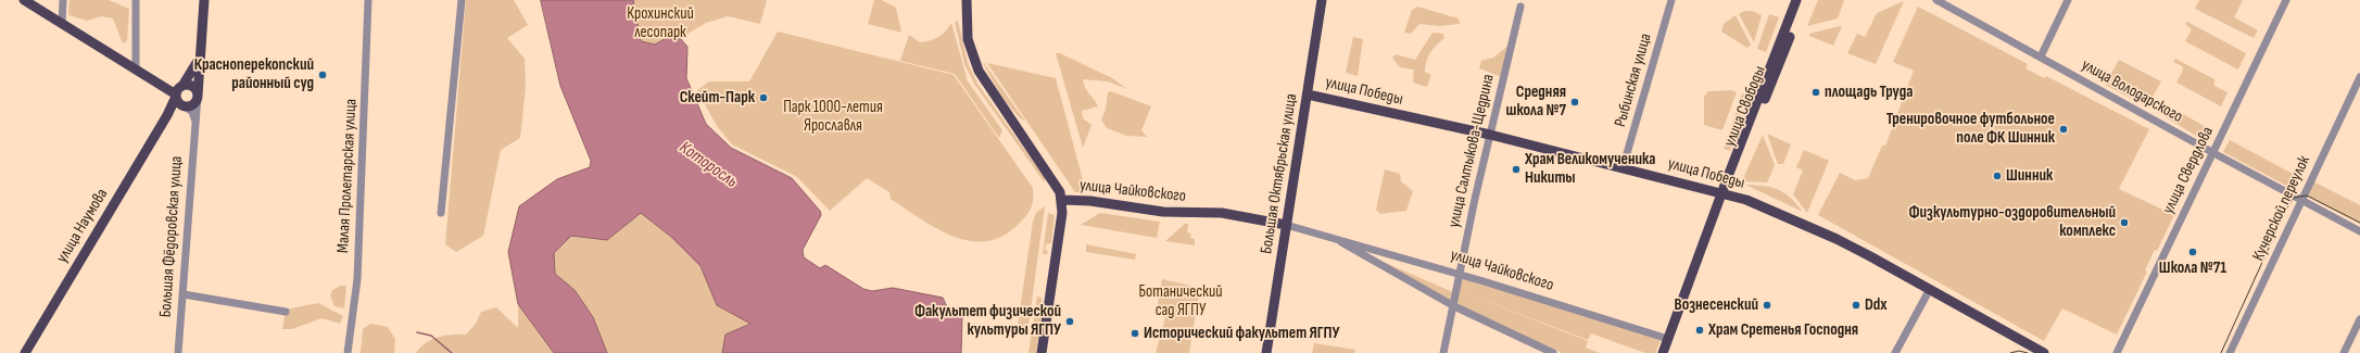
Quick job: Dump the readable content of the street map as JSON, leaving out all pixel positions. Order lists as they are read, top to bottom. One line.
{"streets":{"main road":["улица Победы","улица Свободы","Большая Октябрьская улица","улица Чайковского","улица Наумова","Большая Фёдоровская улица"],"street":["Рыбинская улица","улица Володарского","улица Салтыкова-Щедрина","улица Свердлова","Малая Пролетарская улица","Кучерской переулок"]},"crossings":[["Рыбинская улица","улица Победы"],["улица Победы","улица Свободы"],["улица Победы","улица Салтыкова-Щедрина"],["улица Победы","Большая Октябрьская улица"],["улица Володарского","улица Свердлова"],["улица Володарского","Кучерской переулок"],["улица Свободы","улица Чайковского"],["улица Салтыкова-Щедрина","улица Чайковского"],["Большая Октябрьская улица","улица Чайковского"],["улица Наумова","Большая Фёдоровская улица"]],"water":["Которосль"],"parks":["Крохинский лесопарк","Парк 1000-летия Ярославля","Ботанический сад ЯГПУ"],"places":["Красноперекопский районный суд","площадь Труда","Скейт-Парк","Средняя школа №7","Тренировочное футбольное поле ФК Шинник","Храм Великомученика Никиты","Шинник","Физкультурно-оздоровительный комплекс","Школа №71","Вознесенский","Ddx","Факультет физической культуры ЯГПУ","Храм Сретенья Господня","Исторический факультет ЯГПУ"]}
